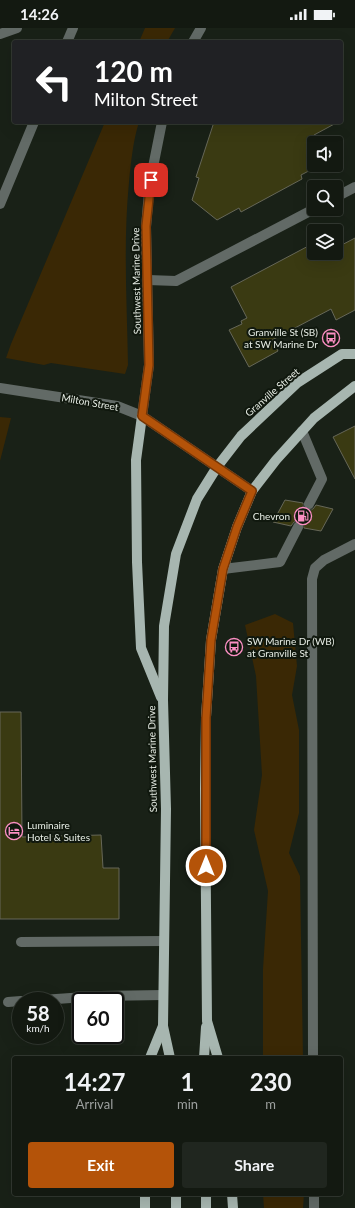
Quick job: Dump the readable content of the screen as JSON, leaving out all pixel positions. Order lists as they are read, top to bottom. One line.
{"streets":{"main road":["Southwest Marine Drive","Granville Street"],"street":["Milton Street"]},"crossings":[["Southwest Marine Drive","Granville Street"],["Southwest Marine Drive","Milton Street"],["Granville Street","Milton Street"]],"places":{"bus stop":["Granville St (SB) at SW Marine Dr","SW Marine Dr (WB) at Granville St"],"fuel station":["Chevron"],"hotel":["Luminaire Hotel & Suites"]},"page":{"status":"14:26","turn":["120 m","Milton Street"],"speed":"58 km/h","limit":"60","eta":["14:27","Arrival","1","min","230","m"],"buttons":["Exit","Share"]}}
